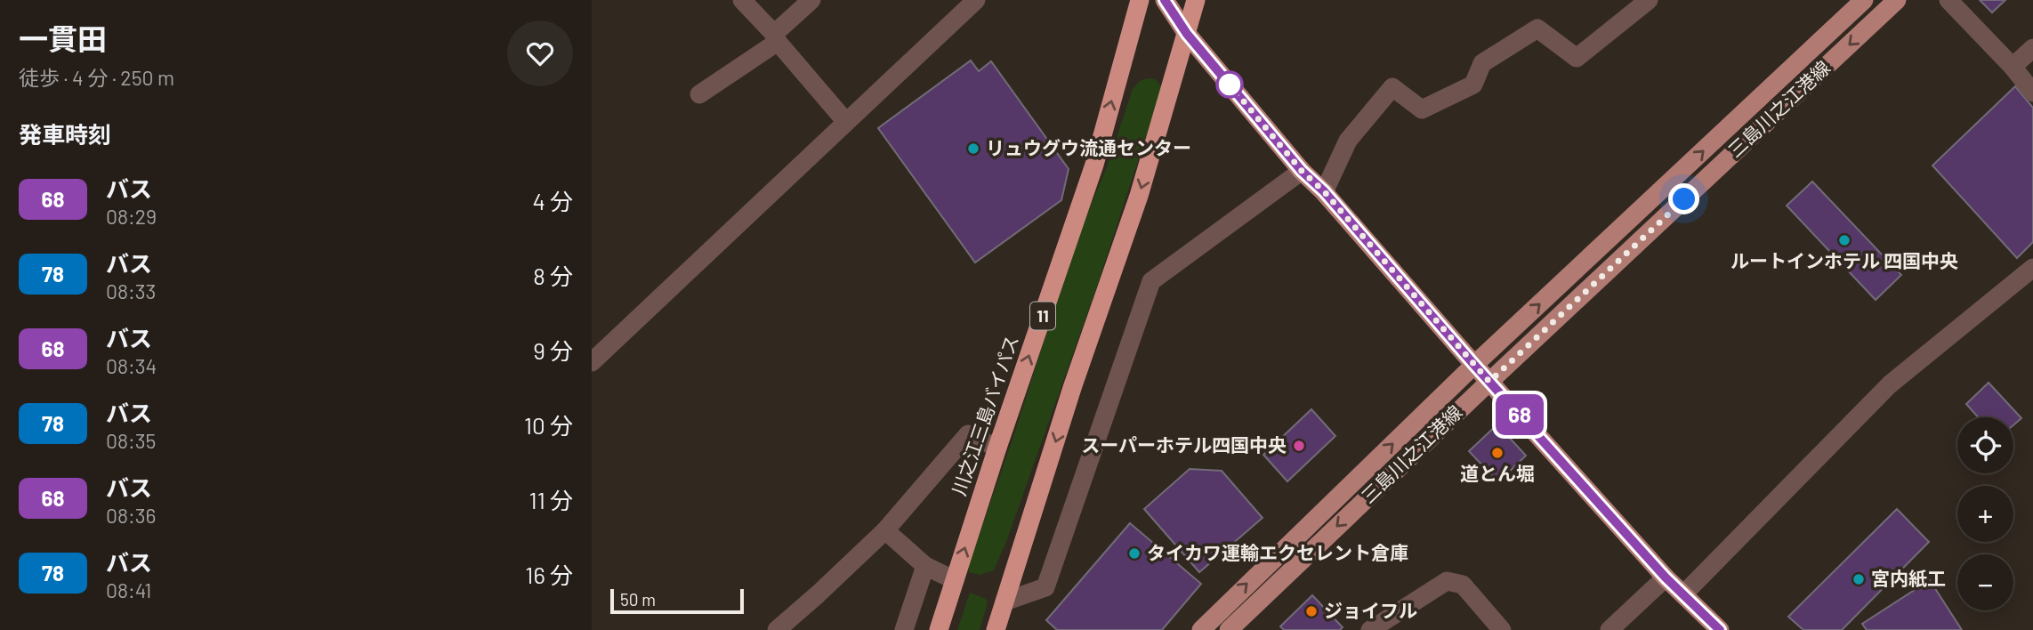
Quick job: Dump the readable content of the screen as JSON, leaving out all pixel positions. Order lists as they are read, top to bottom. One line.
{"streets":{"highway":["11","川之江三島バイパス"],"main road":["三島川之江港線"]},"places":["リュウグウ流通センター","ルートインホテル 四国中央","スーパーホテル四国中央","道とん堀","タイカワ運輸エクセレント倉庫","宮内紙工","ジョイフル"],"lines":["bus line 68"],"scale_bar":"50 m","page":{"heading":[["一貫田","徒歩 · 4 分 · 250 m"],"発車時刻"],"on_map":"68","list":[{"mark":"68","name":"バス","note":"08:29","value":"4 分"},{"mark":"78","name":"バス","note":"08:33","value":"8 分"},{"mark":"68","name":"バス","note":"08:34","value":"9 分"},{"mark":"78","name":"バス","note":"08:35","value":"10 分"},{"mark":"68","name":"バス","note":"08:36","value":"11 分"},{"mark":"78","name":"バス","note":"08:41","value":"16 分"}],"map_buttons":["+","−"],"scale":"50 m"}}
